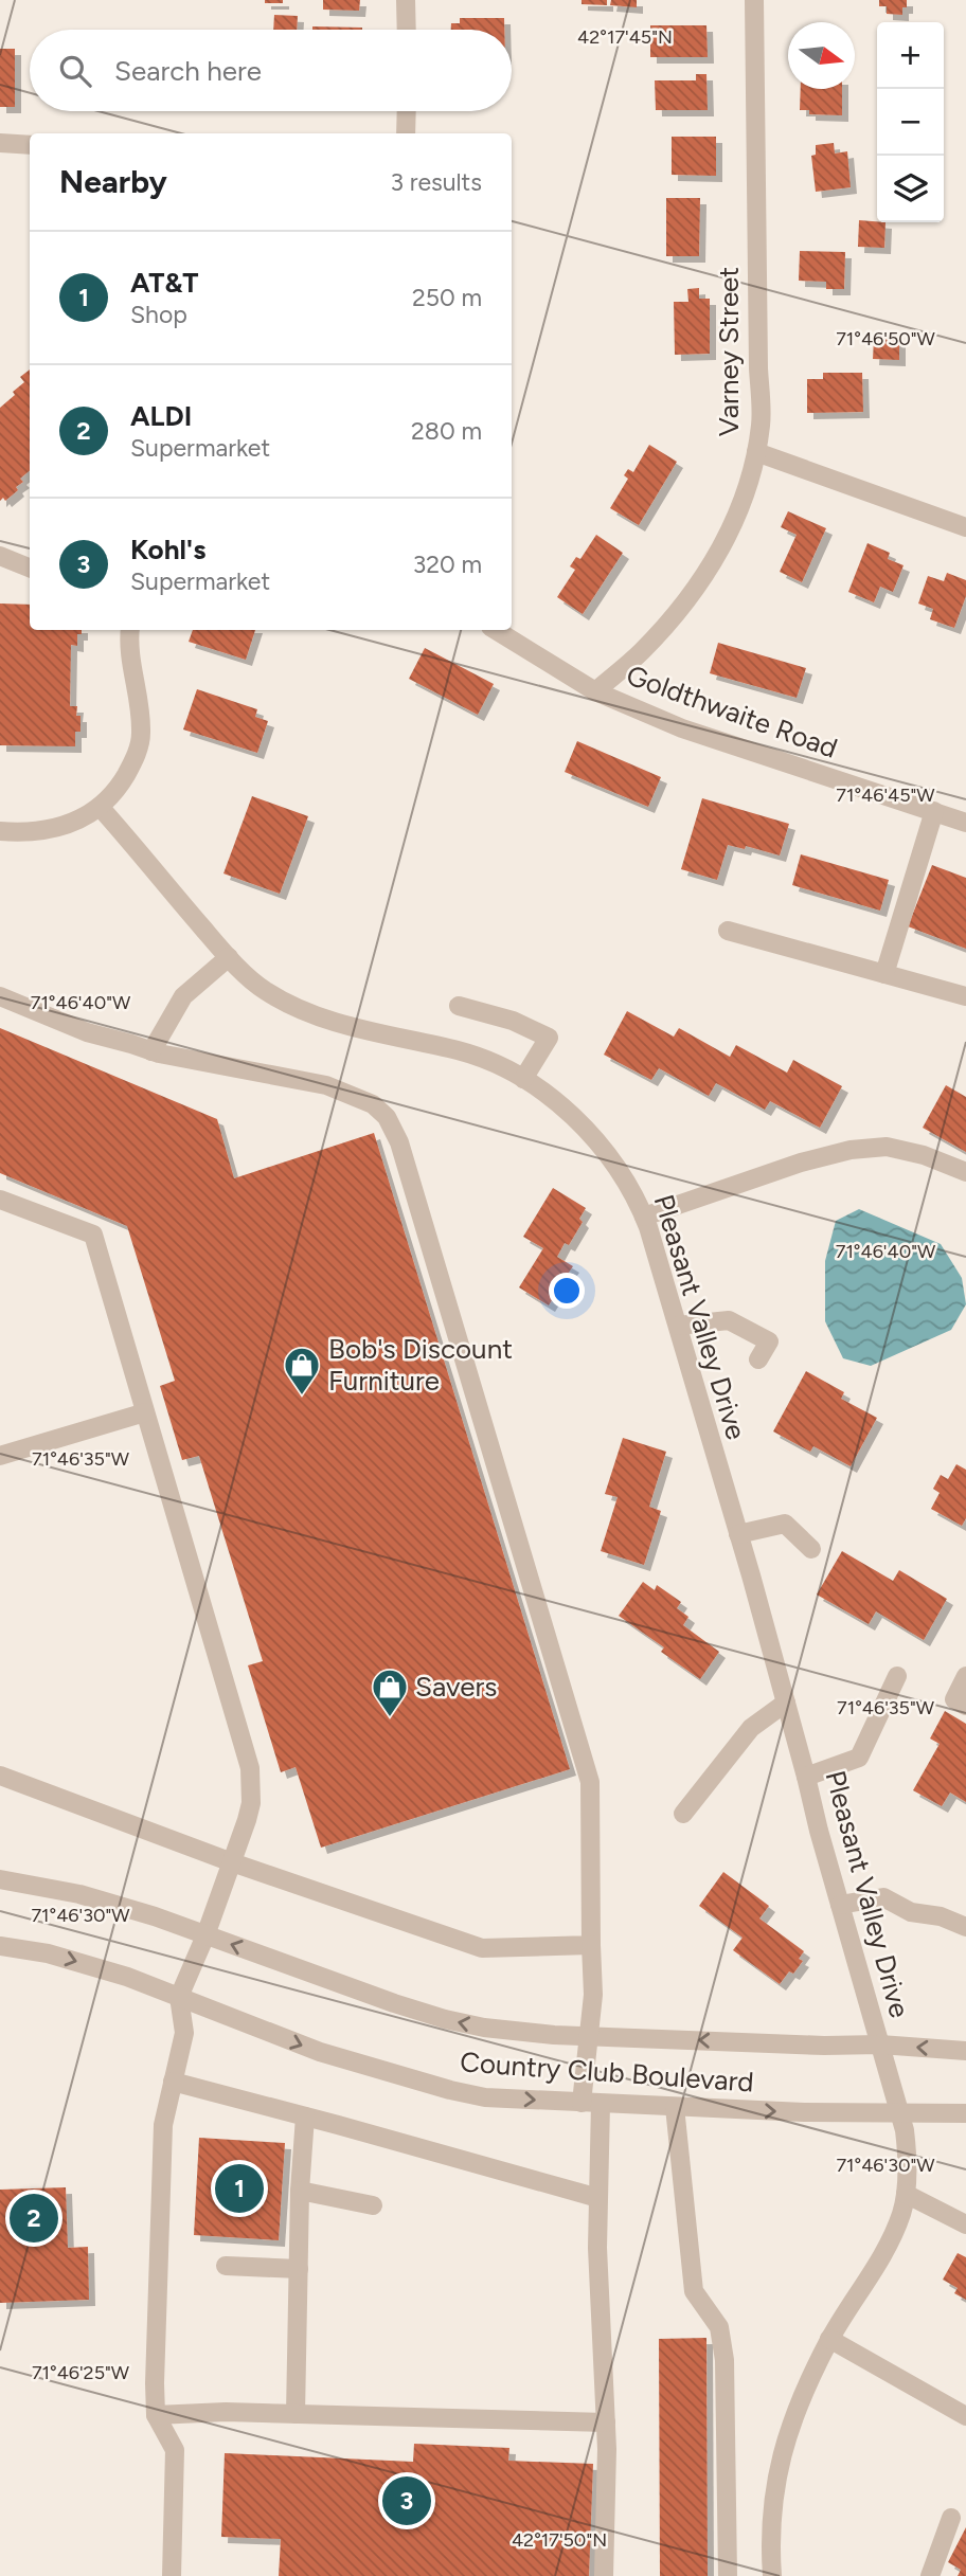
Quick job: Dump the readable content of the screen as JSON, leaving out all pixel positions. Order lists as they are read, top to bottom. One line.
{"streets":{"street":["Varney Street","Goldthwaite Road","Pleasant Valley Drive","Country Club Boulevard"]},"crossings":[["Varney Street","Goldthwaite Road"],["Pleasant Valley Drive","Country Club Boulevard"]],"places":{"shop":["Bob's Discount Furniture","Savers"]},"north":"right","page":{"map_buttons":["+","−"],"search":"Search here","heading":["Nearby","3 results"],"list":[{"mark":"1","name":"AT&T","note":"Shop","value":"250 m"},{"mark":"2","name":"ALDI","note":"Supermarket","value":"280 m"},{"mark":"3","name":"Kohl's","note":"Supermarket","value":"320 m"}],"pins":["1","2","3"]},"coordinates":["42°17'45\"N","71°46'50\"W","71°46'45\"W","71°46'40\"W","71°46'35\"W","71°46'30\"W","71°46'25\"W","42°17'50\"N"]}
